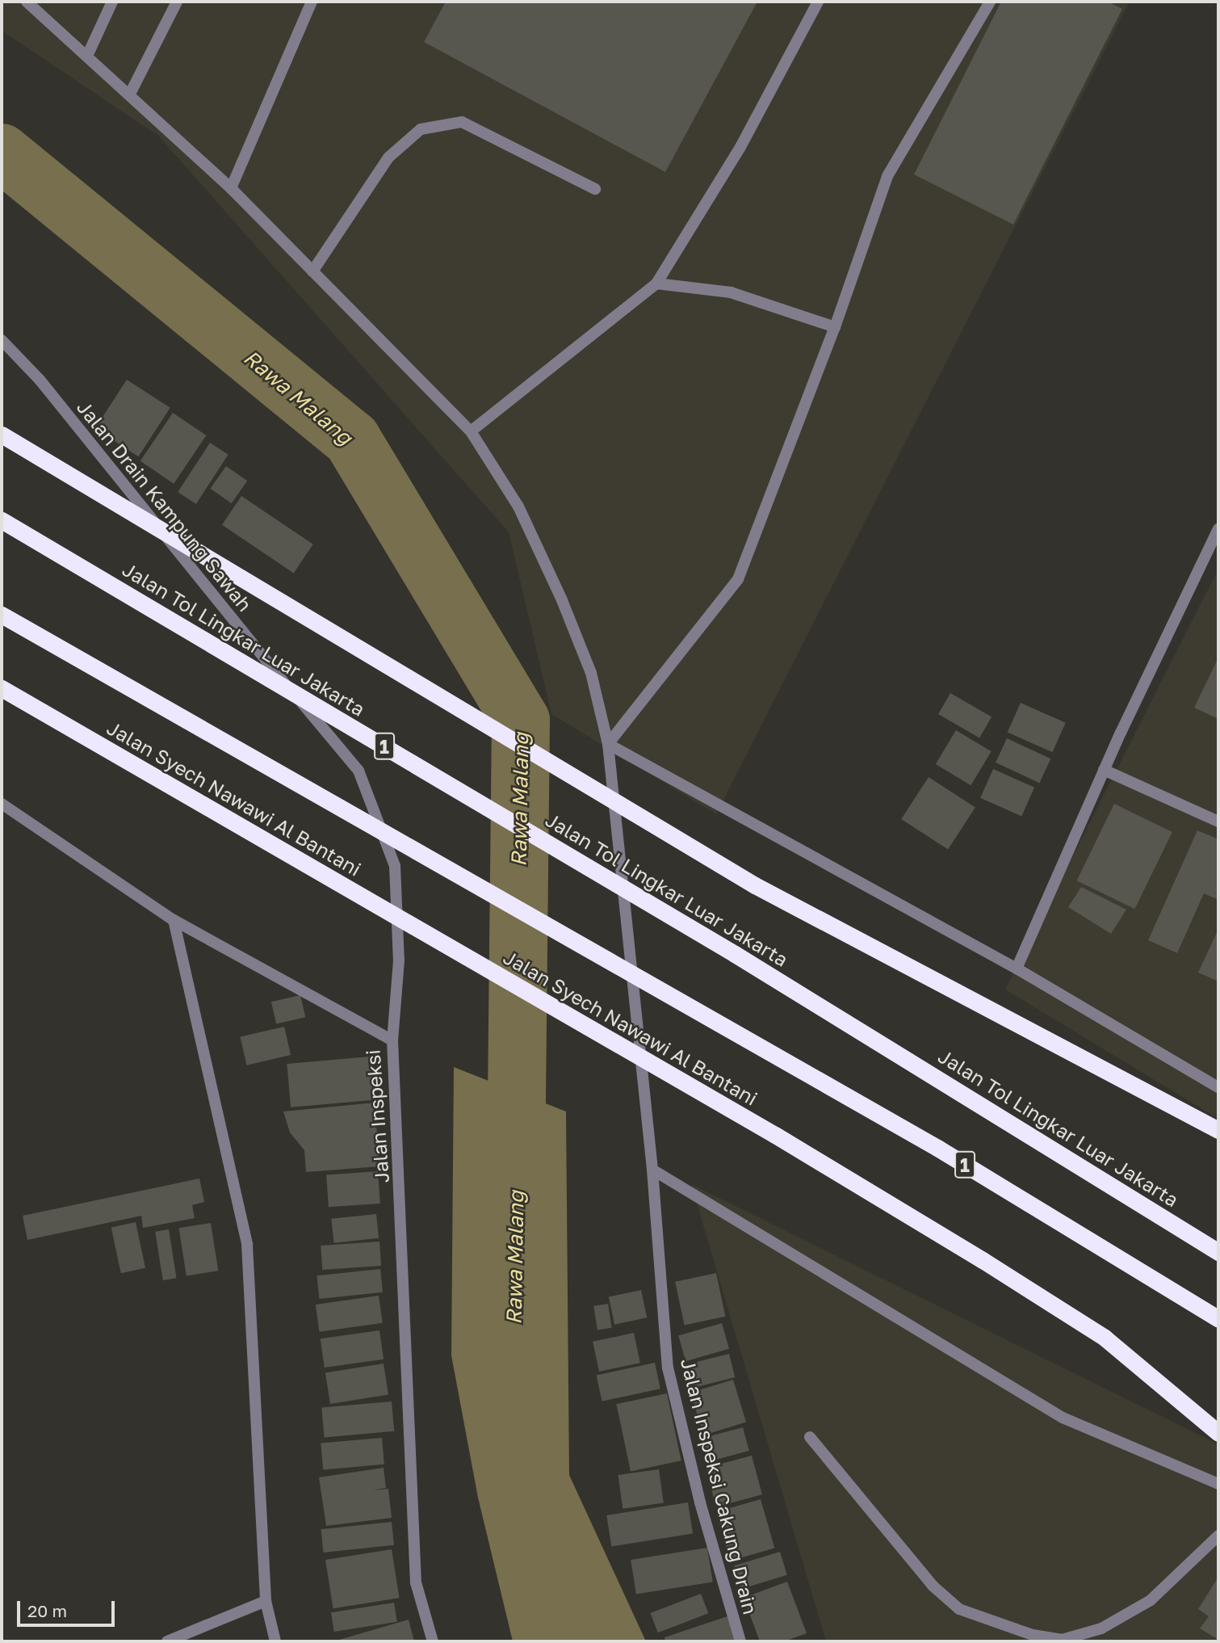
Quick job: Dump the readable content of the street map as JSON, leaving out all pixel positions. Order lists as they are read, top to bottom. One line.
{"streets":{"highway":["Jalan Tol Lingkar Luar Jakarta","1","Jalan Syech Nawawi Al Bantani"],"street":["Jalan Drain Kampung Sawah","Jalan Inspeksi","Jalan Inspeksi Cakung Drain"]},"crossings":[["Jalan Drain Kampung Sawah","Jalan Inspeksi"]],"water":["Rawa Malang"],"scale_bar":"20 m"}
